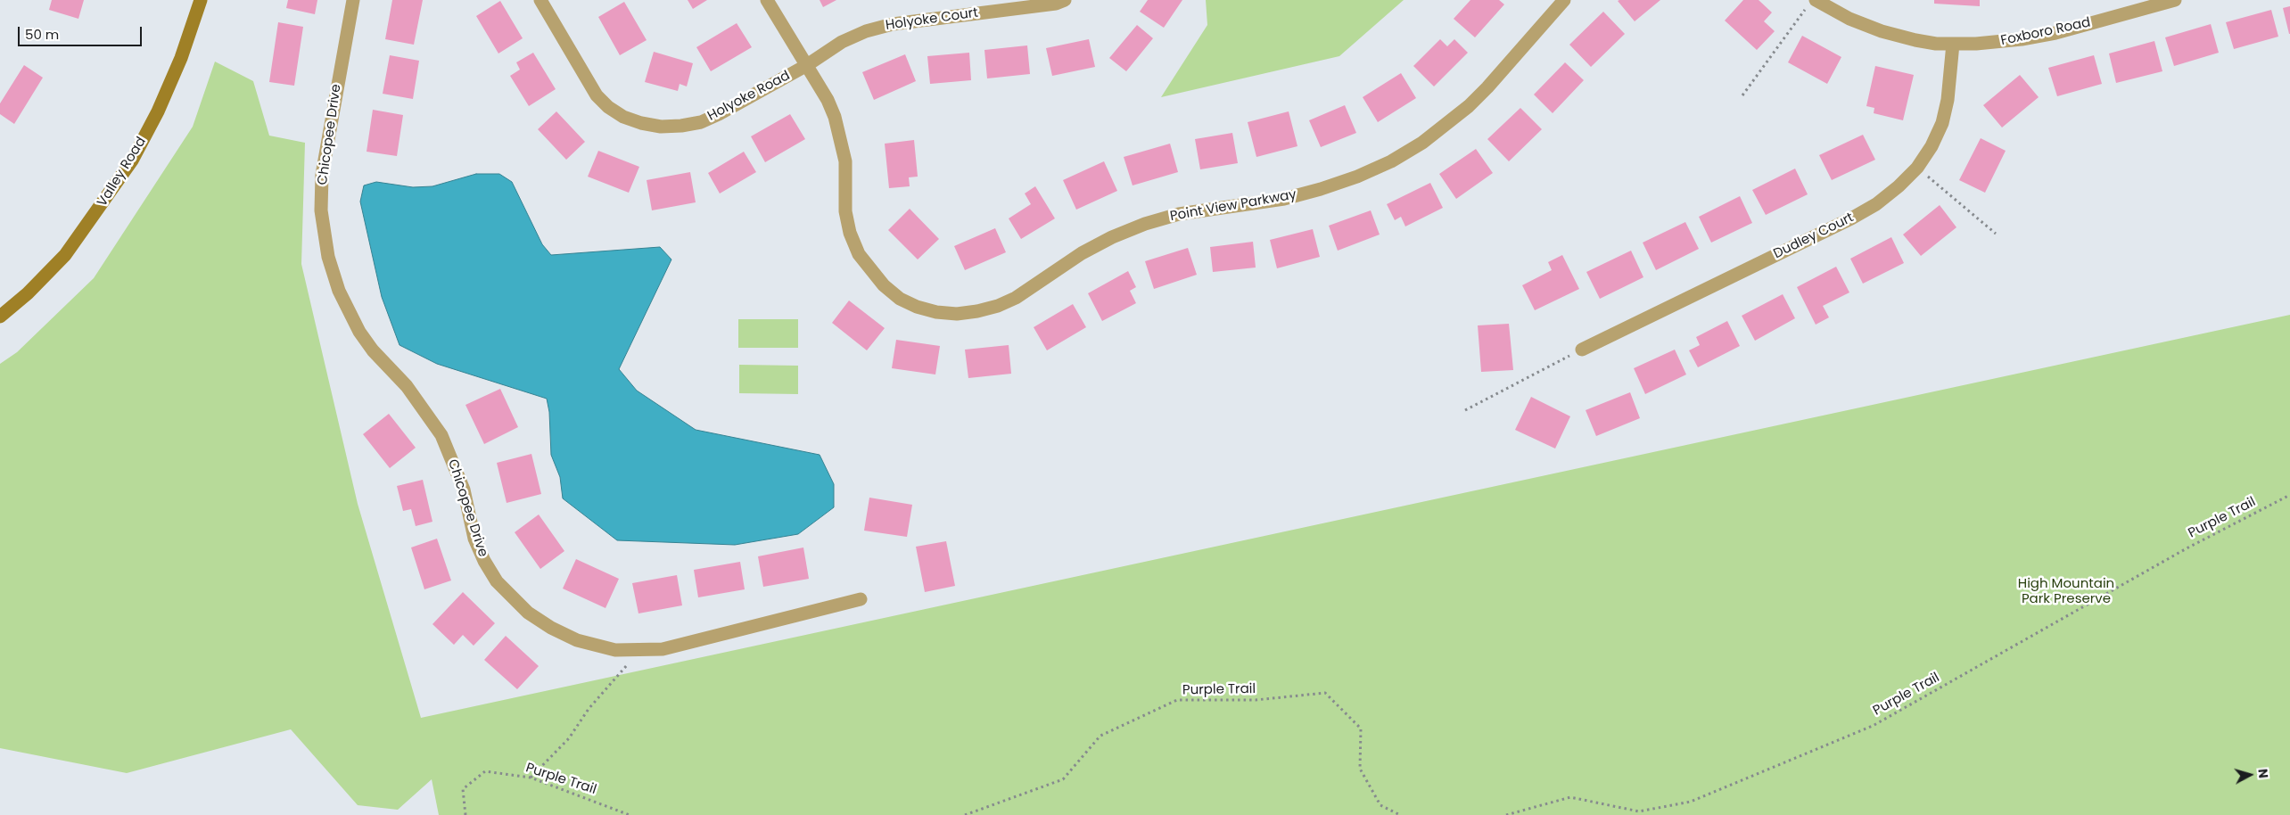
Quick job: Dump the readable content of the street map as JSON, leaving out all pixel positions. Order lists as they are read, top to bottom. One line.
{"streets":{"main road":["Valley Road"],"street":["Holyoke Court","Foxboro Road","Holyoke Road","Chicopee Drive","Point View Parkway","Dudley Court"],"path":["Purple Trail"]},"crossings":[["Holyoke Court","Holyoke Road"],["Holyoke Court","Point View Parkway"],["Foxboro Road","Dudley Court"],["Holyoke Road","Point View Parkway"]],"parks":["High Mountain Park Preserve"],"scale_bar":"50 m","north":"right"}
